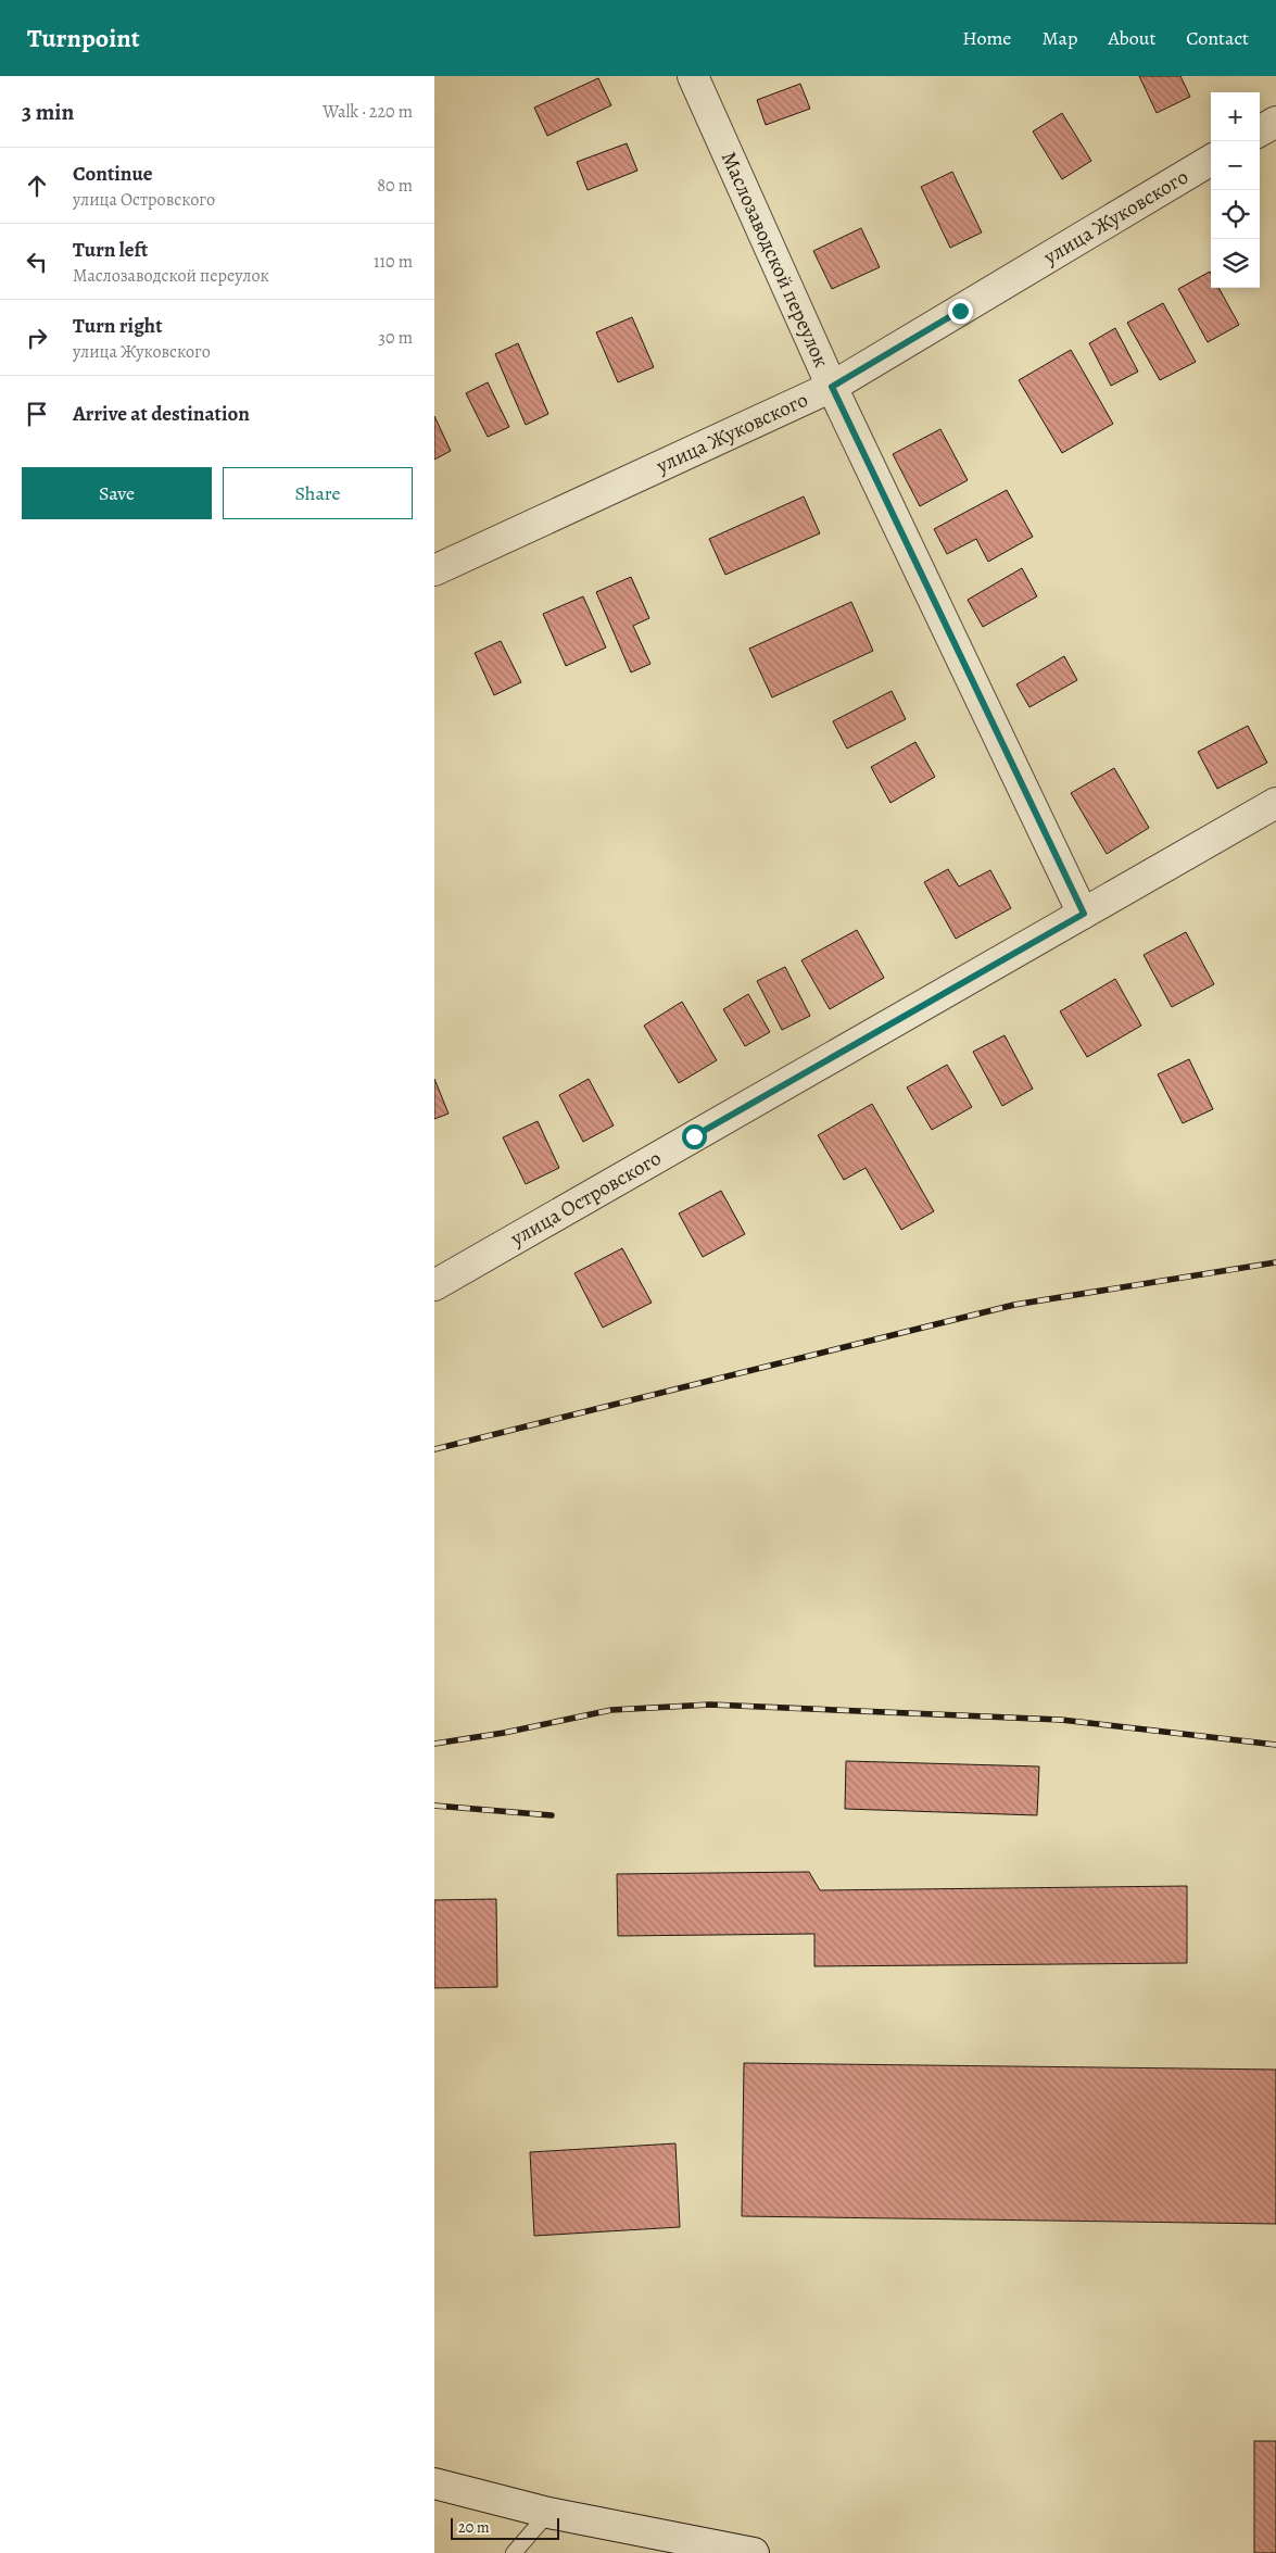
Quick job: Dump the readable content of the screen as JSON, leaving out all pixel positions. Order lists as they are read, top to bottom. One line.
{"streets":{"street":["улица Жуковского","Маслозаводской переулок","улица Островского"]},"crossings":[["улица Жуковского","Маслозаводской переулок"],["Маслозаводской переулок","улица Островского"]],"scale_bar":"20 m","page":{"header":"Turnpoint","nav":["Home","Map","About","Contact"],"heading":["3 min","Walk · 220 m"],"map_buttons":["+","−"],"list":[["Continue","улица Островского","80 m"],["Turn left","Маслозаводской переулок","110 m"],["Turn right","улица Жуковского","30 m"],"Arrive at destination"],"buttons":["Save","Share"],"scale":"20 m"}}
